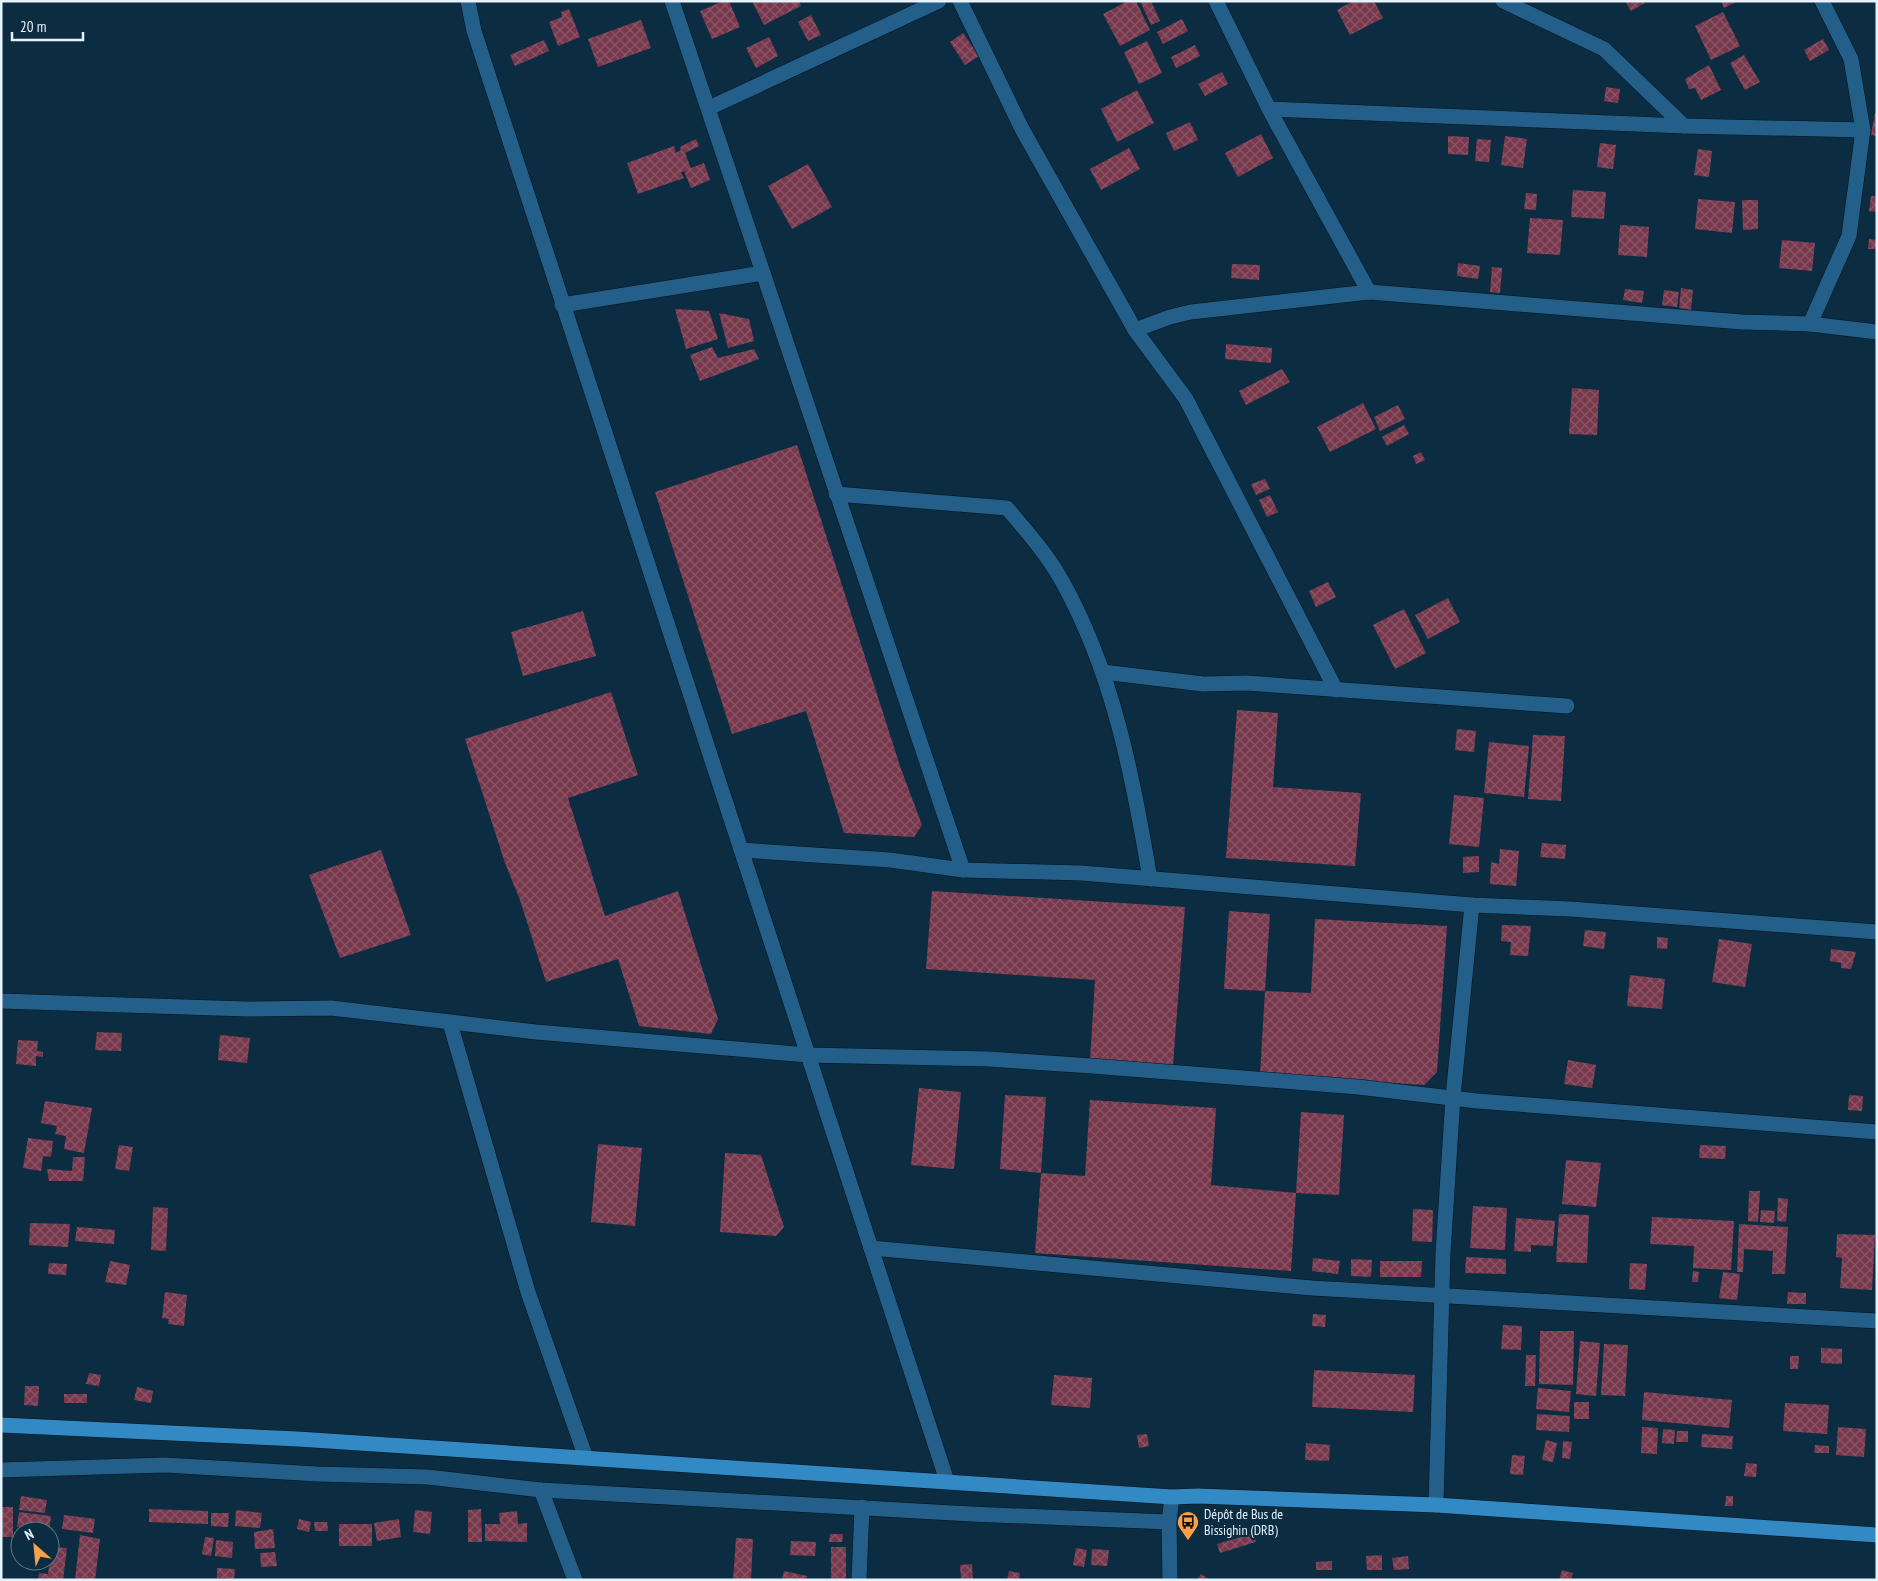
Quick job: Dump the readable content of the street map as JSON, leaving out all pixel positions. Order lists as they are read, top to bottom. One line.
{"places":{"bus stop":["Dépôt de Bus de Bissighin (DRB)"]},"scale_bar":"20 m","north":"top left"}
